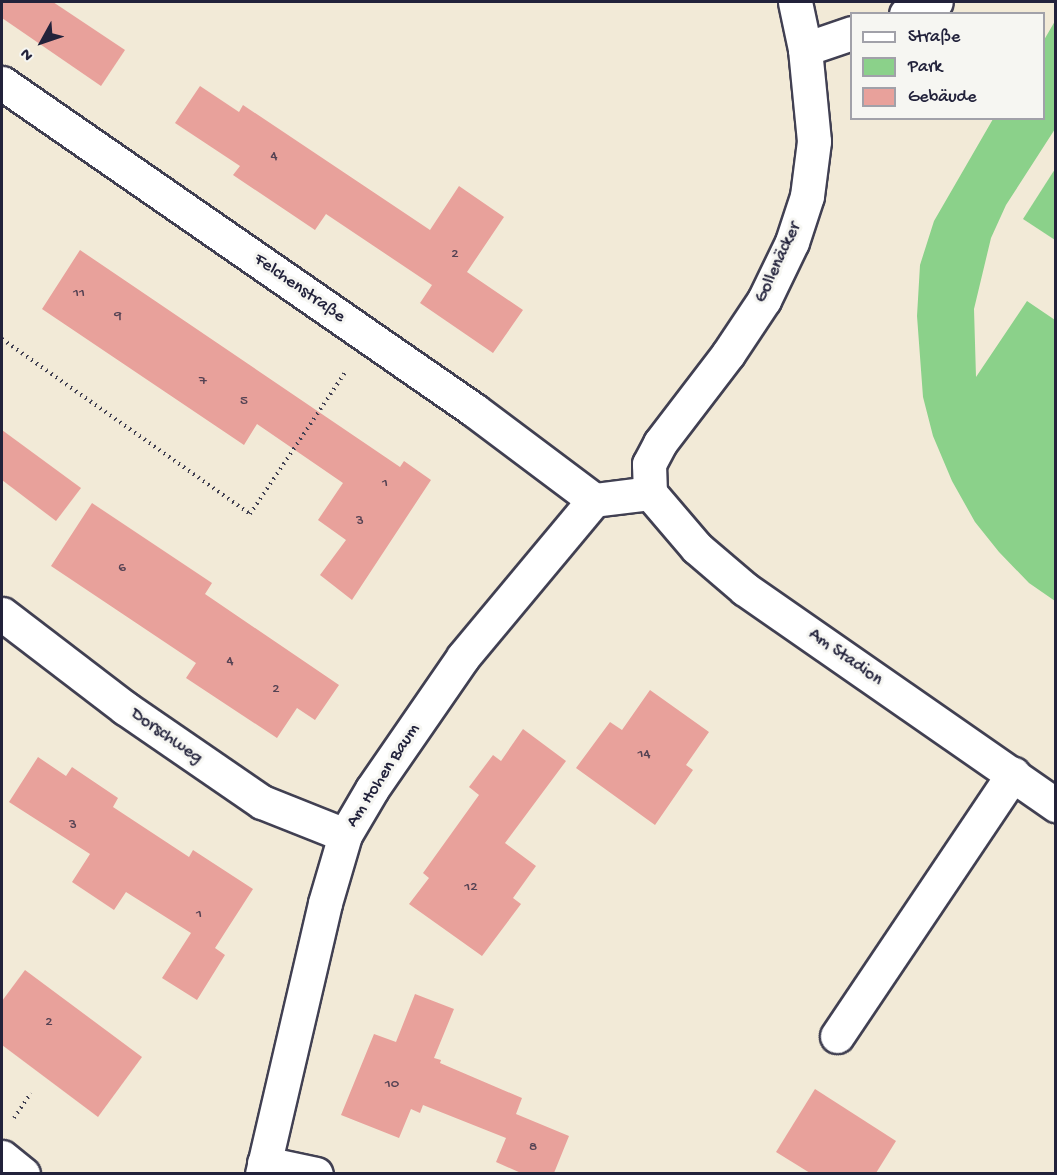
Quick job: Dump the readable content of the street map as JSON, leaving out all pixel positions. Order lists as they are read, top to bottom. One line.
{"streets":{"street":["Gollenäcker","Felchenstraße","Am Stadion","Dorschweg","Am Hohen Baum"]},"crossings":[["Gollenäcker","Am Stadion"],["Felchenstraße","Am Hohen Baum"],["Dorschweg","Am Hohen Baum"]],"house_numbers":["4","2","11","9","7","5","1","3","6","4","2","14","3","12","1","2","10","8"],"legend":["Straße","Park","Gebäude"],"north":"bottom left"}
